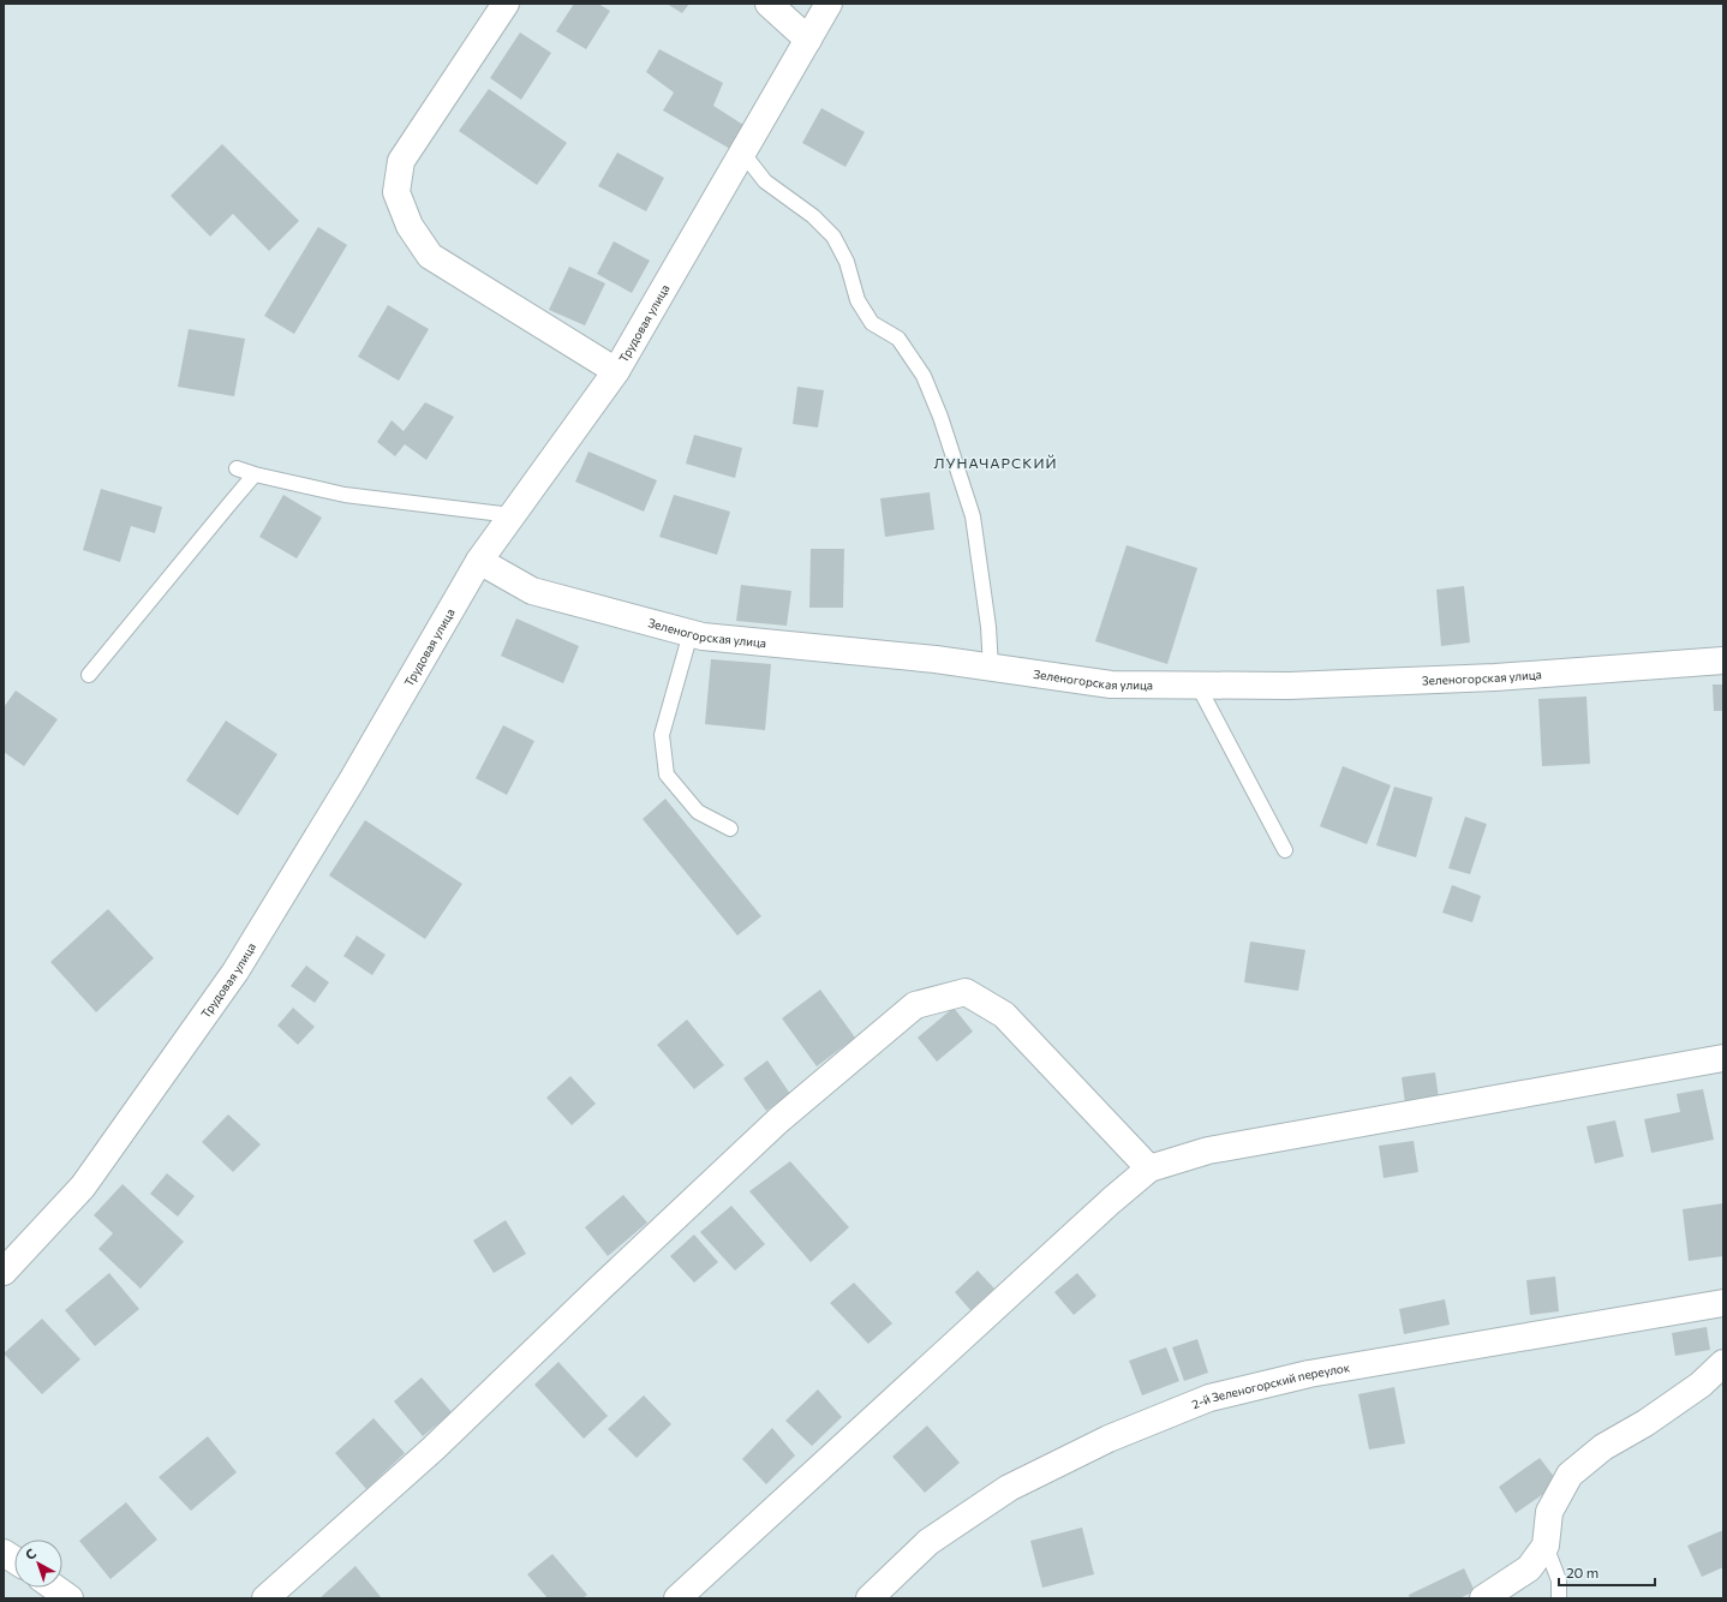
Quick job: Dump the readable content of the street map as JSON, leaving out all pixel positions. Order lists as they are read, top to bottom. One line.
{"streets":{"street":["Трудовая улица","Зеленогорская улица","2-й Зеленогорский переулок"]},"crossings":[["Трудовая улица","Зеленогорская улица"]],"districts":["ЛУНАЧАРСКИЙ"],"scale_bar":"20 m","north":"top left"}
